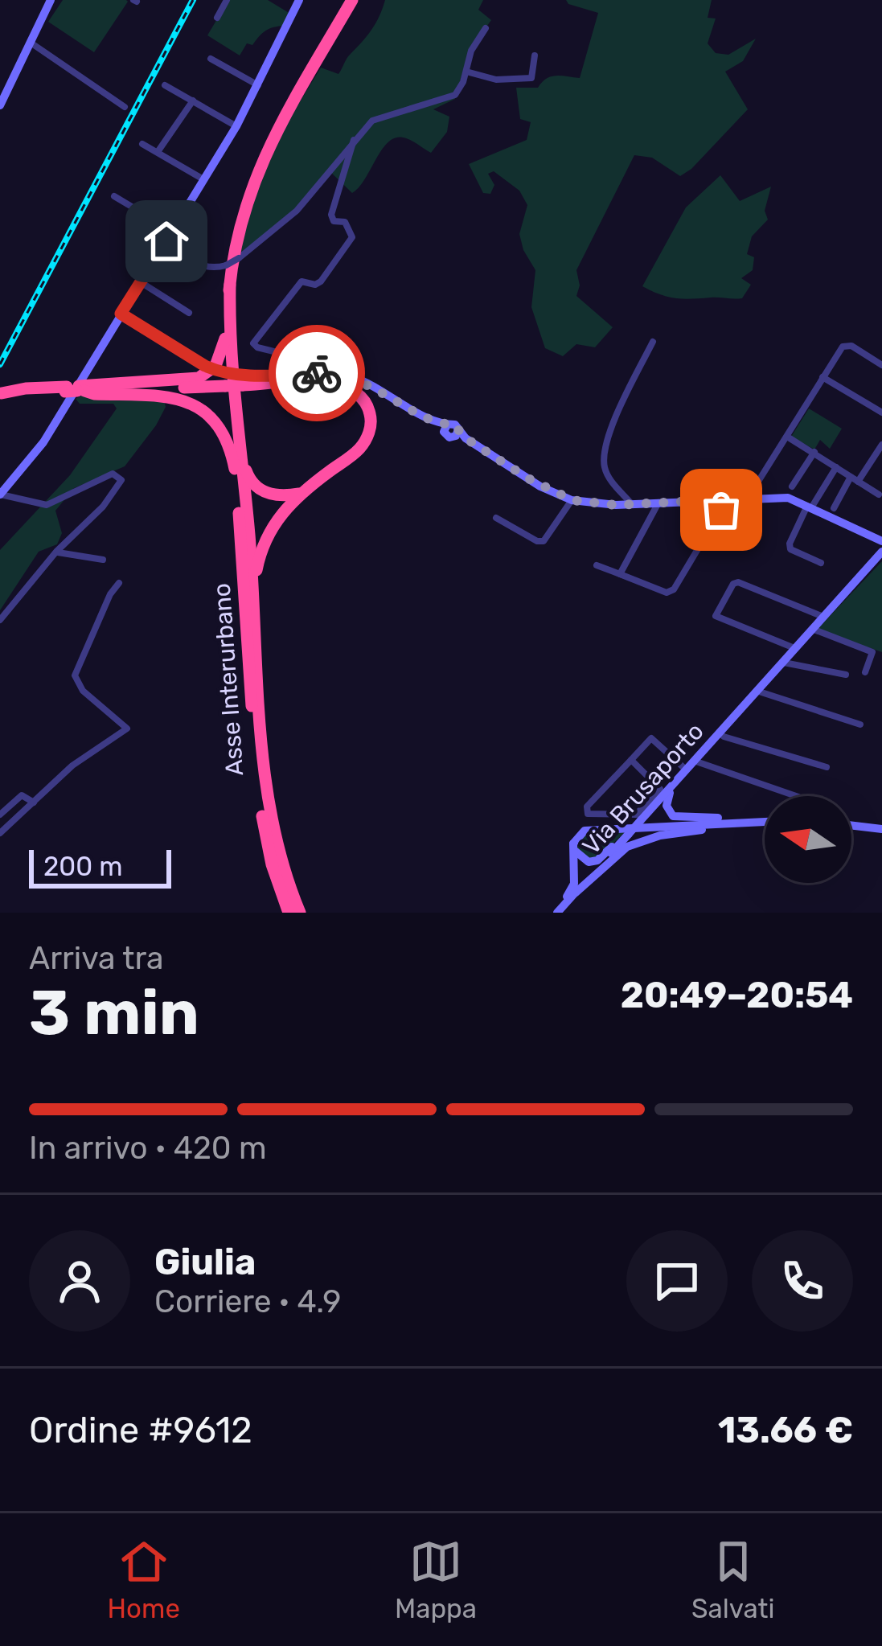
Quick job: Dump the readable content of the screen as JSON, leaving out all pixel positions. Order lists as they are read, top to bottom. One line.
{"streets":{"highway":["Asse Interurbano"],"street":["Via Brusaporto"]},"scale_bar":"200 m","north":"left","page":{"scale":"200 m","heading":["3 min","Arriva tra","20:49–20:54"],"panel":["Giulia","Corriere · 4.9","Ordine #9612","13.66 €"],"bar":"In arrivo · 420 m","tabs":["Home","Mappa","Salvati"]}}
